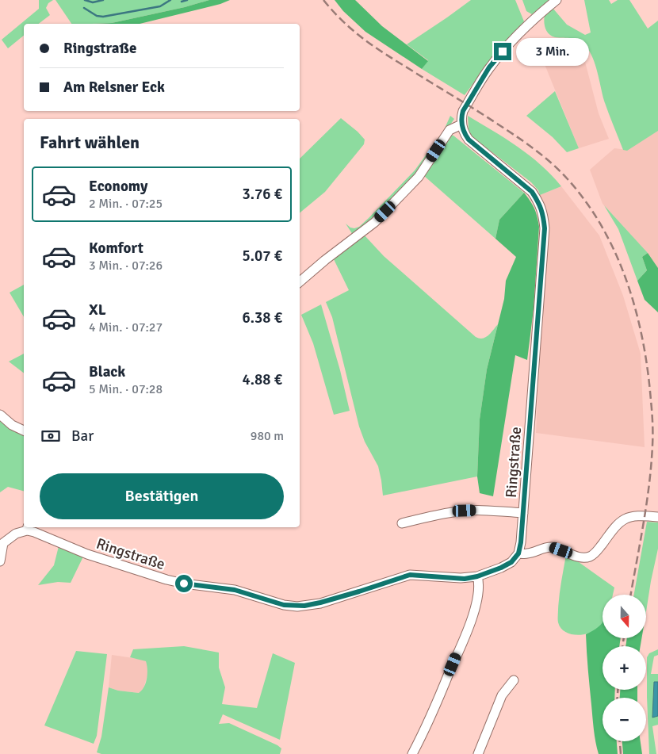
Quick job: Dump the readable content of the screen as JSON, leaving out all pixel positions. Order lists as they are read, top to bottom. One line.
{"streets":{"street":["Ringstraße"]},"north":"bottom","page":{"banner":["Ringstraße","Am Relsner Eck"],"bubble":"3 Min.","heading":"Fahrt wählen","list":[{"name":"Economy","note":"2 Min. · 07:25","value":"3.76 €"},{"name":"Komfort","note":"3 Min. · 07:26","value":"5.07 €"},{"name":"XL","note":"4 Min. · 07:27","value":"6.38 €"},{"name":"Black","note":"5 Min. · 07:28","value":"4.88 €"}],"pay":["Bar","980 m"],"buttons":"Bestätigen","map_buttons":["+","−"]}}
